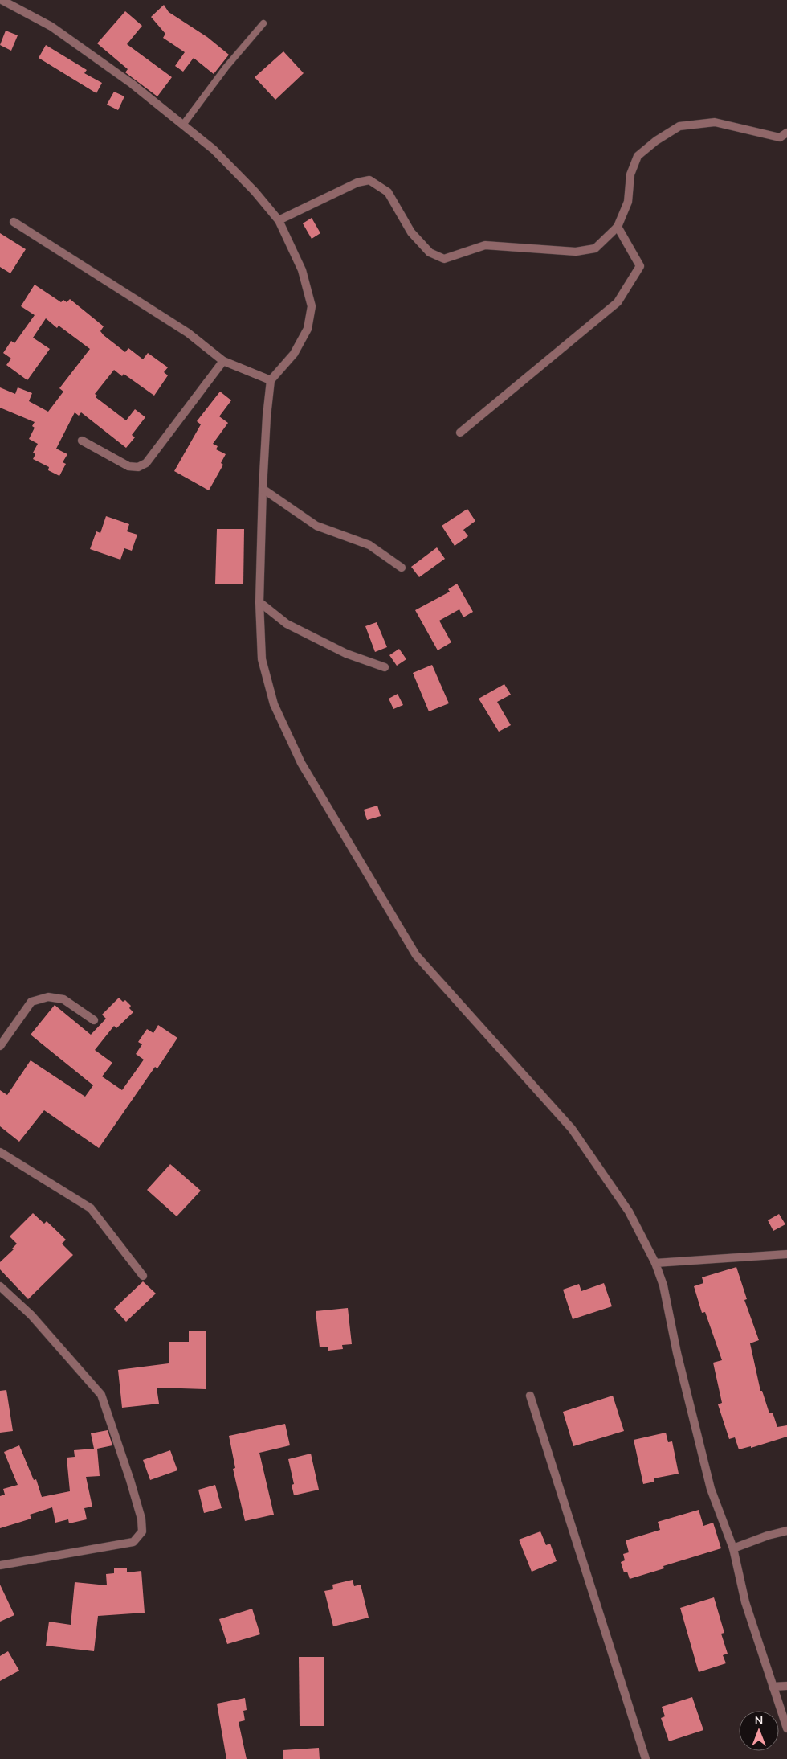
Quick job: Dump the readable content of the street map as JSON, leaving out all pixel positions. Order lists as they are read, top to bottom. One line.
{"north":"top"}
